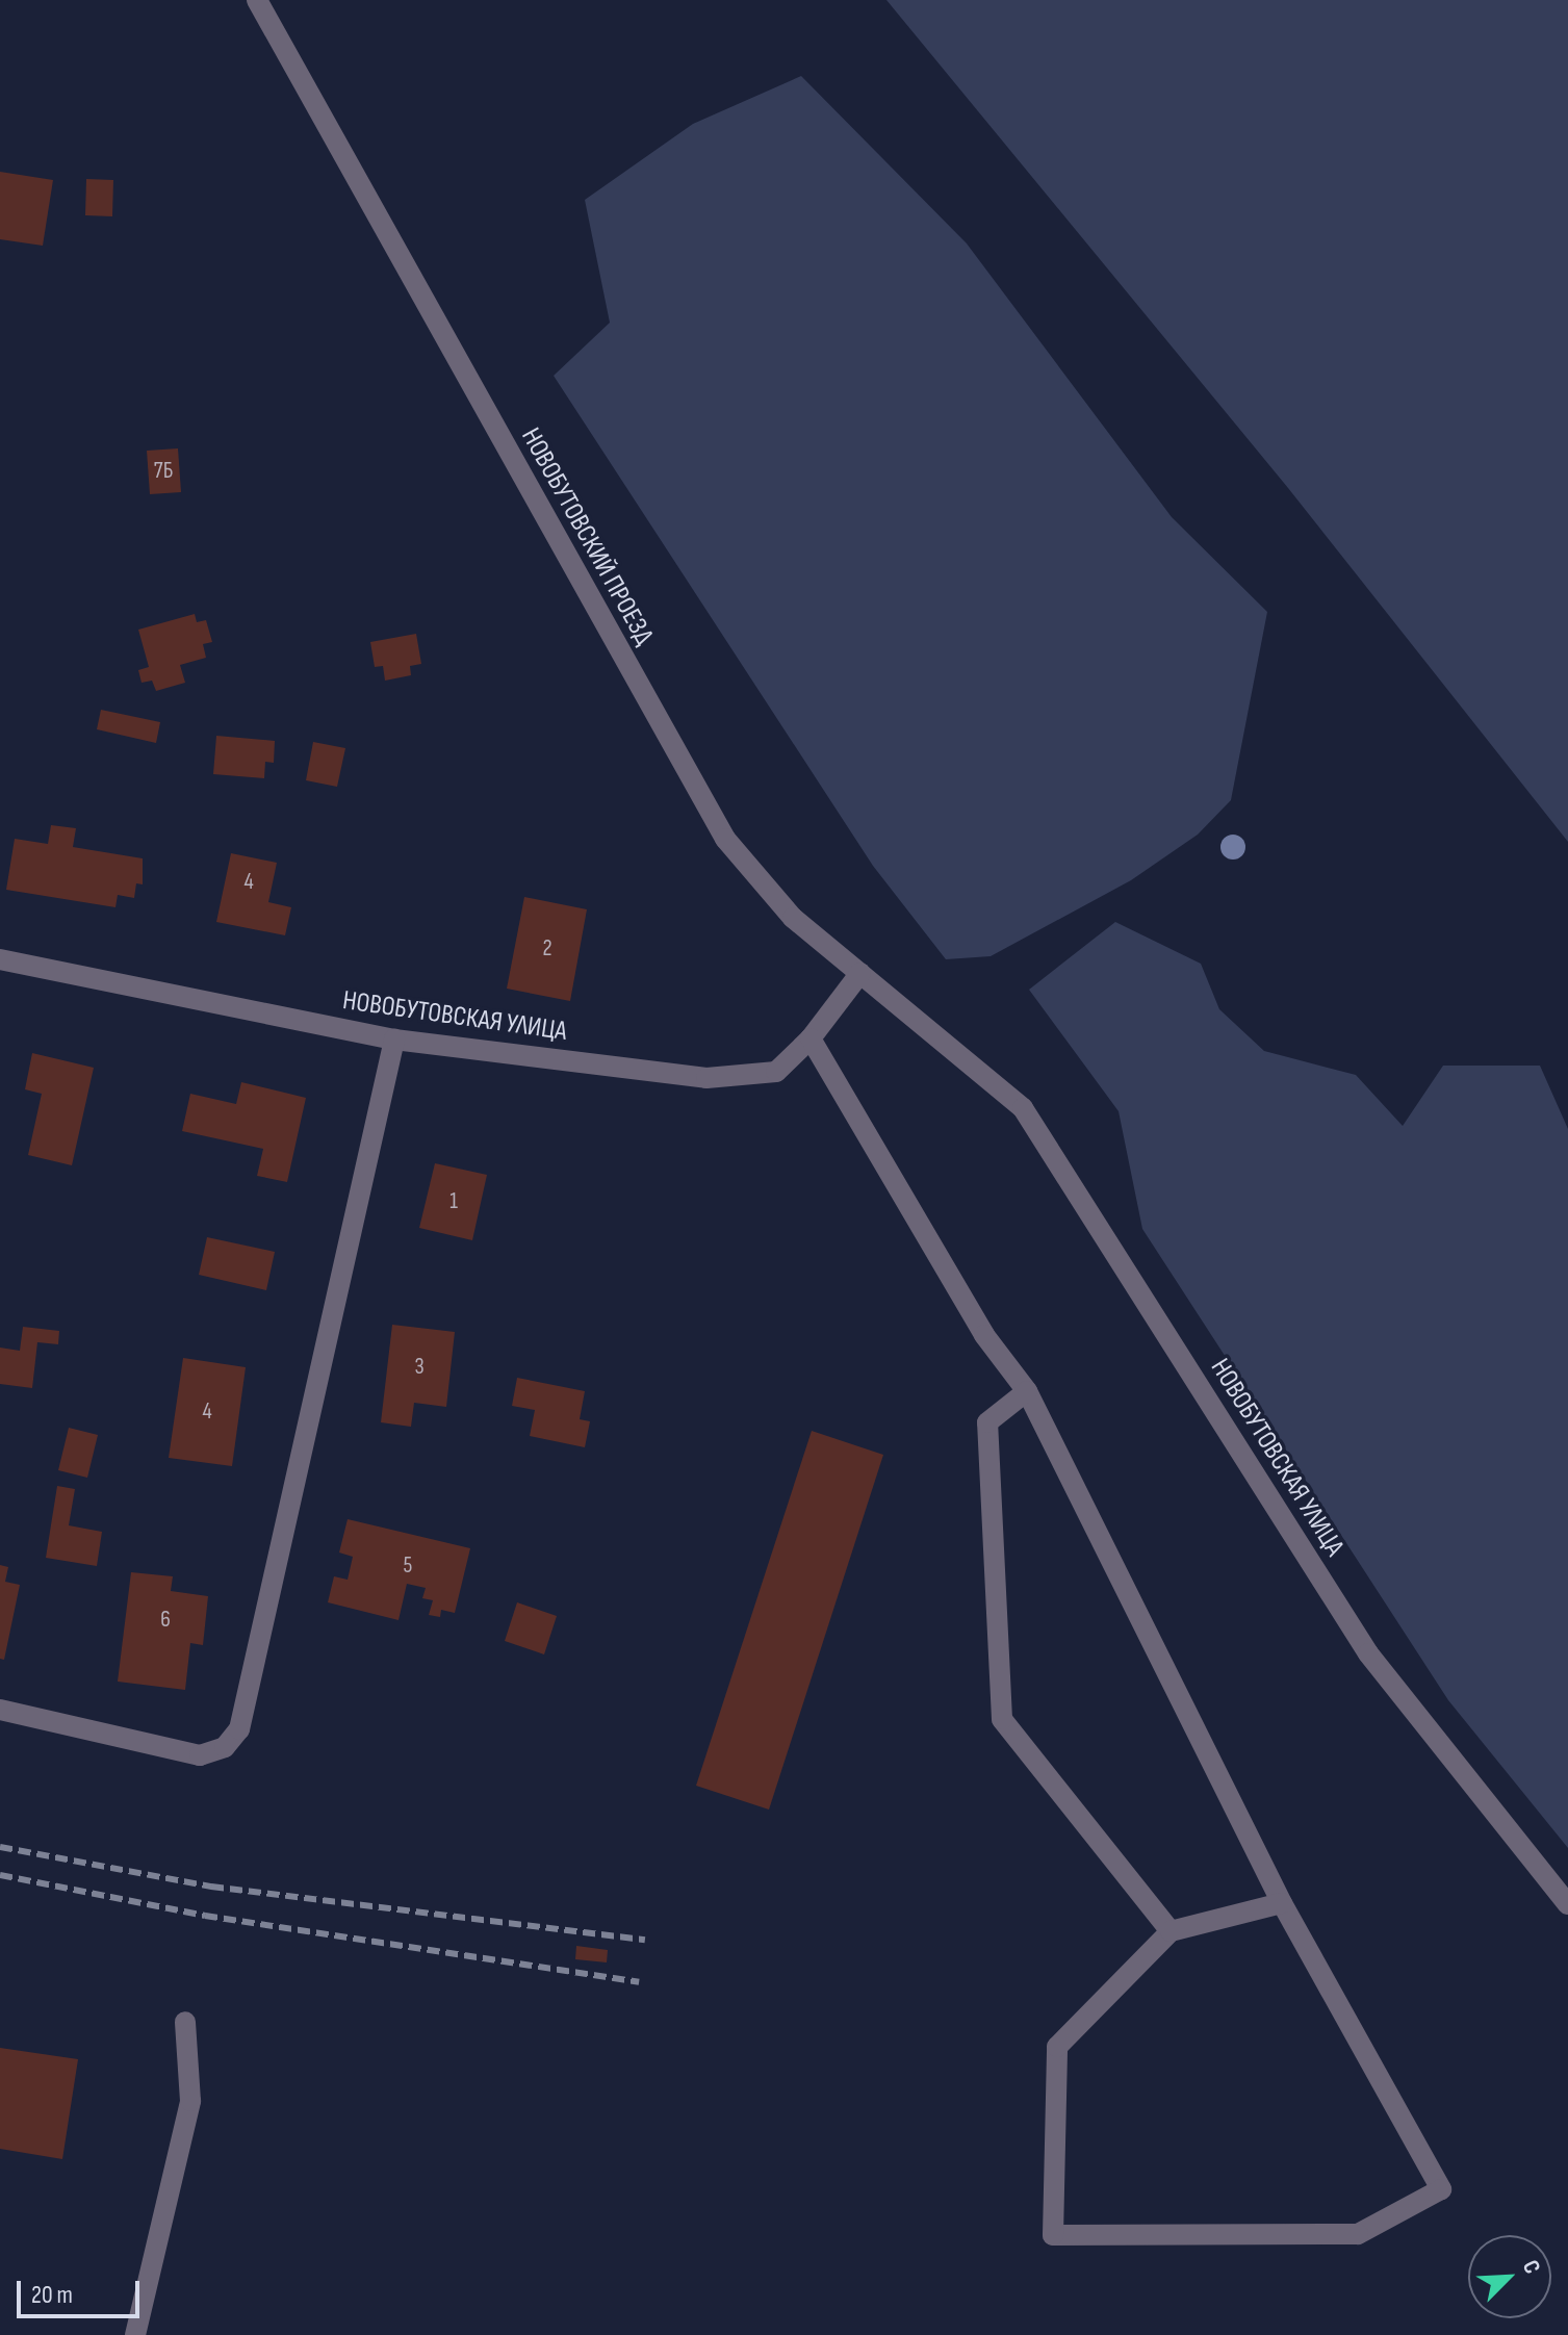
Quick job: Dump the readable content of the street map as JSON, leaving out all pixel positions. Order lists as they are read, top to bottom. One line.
{"streets":{"street":["НОВОБУТОВСКИЙ ПРОЕЗД","НОВОБУТОВСКАЯ УЛИЦА"]},"crossings":[["НОВОБУТОВСКИЙ ПРОЕЗД","НОВОБУТОВСКАЯ УЛИЦА"]],"house_numbers":["7Б","4","2","1","3","4","5","6"],"scale_bar":"20 m","north":"top right"}
